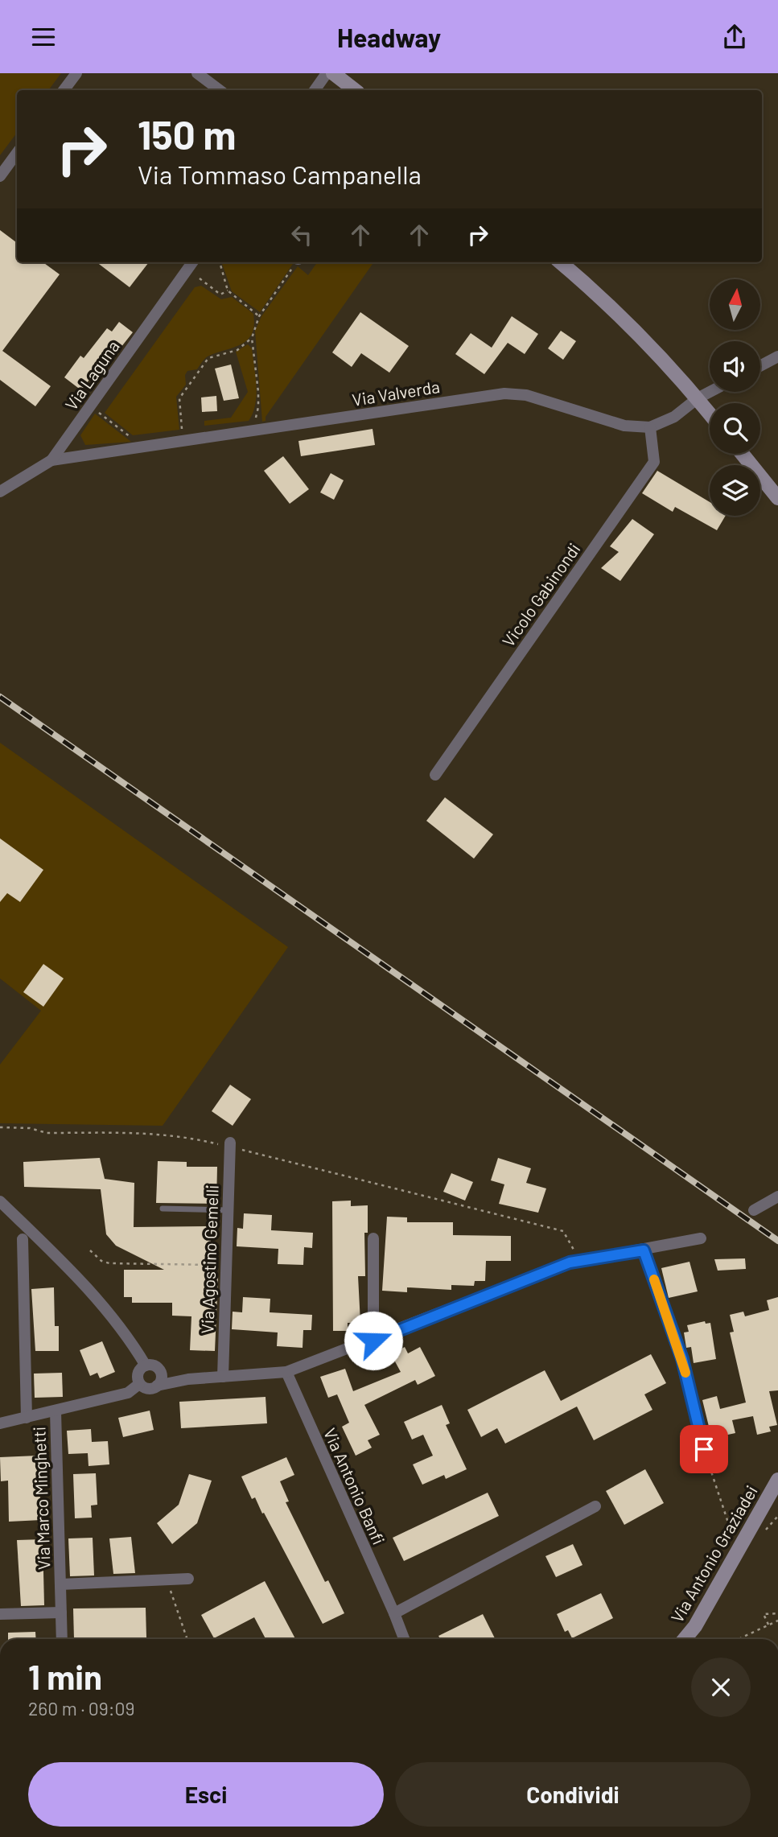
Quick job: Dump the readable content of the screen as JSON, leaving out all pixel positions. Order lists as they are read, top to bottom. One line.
{"streets":{"main road":["Via Antonio Graziadei"],"street":["Via Laguna","Via Valverda","Vicolo Gabinondi","Via Agostino Gemelli","Via Antonio Banfi","Via Marco Minghetti"]},"crossings":[["Via Laguna","Via Valverda"],["Via Valverda","Vicolo Gabinondi"]],"north":"top","page":{"header":"Headway","turn":["150 m","Via Tommaso Campanella"],"heading":["1 min","260 m · 09:09"],"buttons":["Esci","Condividi"]}}
